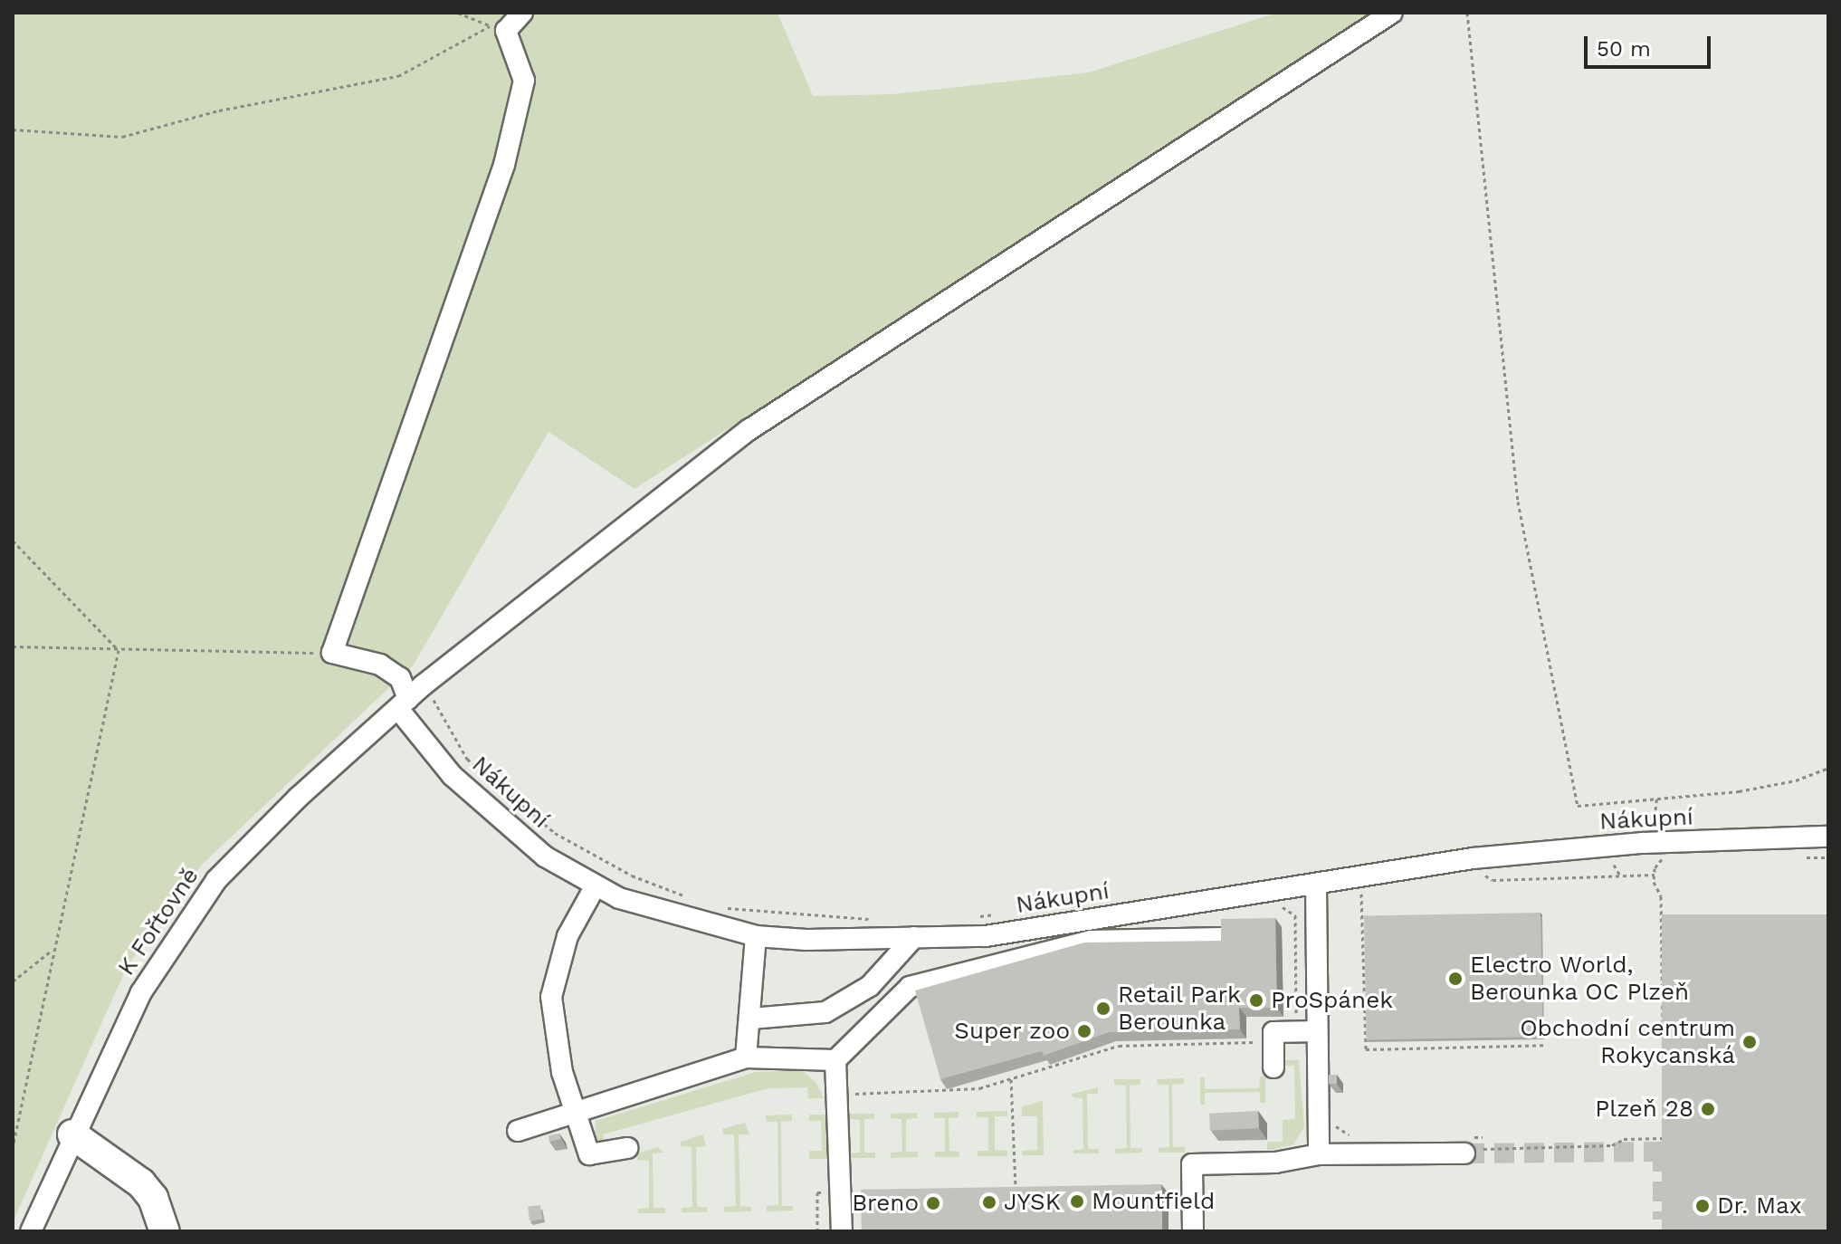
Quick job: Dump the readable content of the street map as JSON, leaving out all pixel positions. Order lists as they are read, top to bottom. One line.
{"streets":{"street":["Nákupní","K Fořtovně"]},"crossings":[["Nákupní","K Fořtovně"]],"places":["Electro World, Berounka OC Plzeň","ProSpánek","Retail Park Berounka","Super zoo","Obchodní centrum Rokycanská","Plzeň 28","Mountfield","JYSK","Breno","Dr. Max"],"scale_bar":"50 m"}
